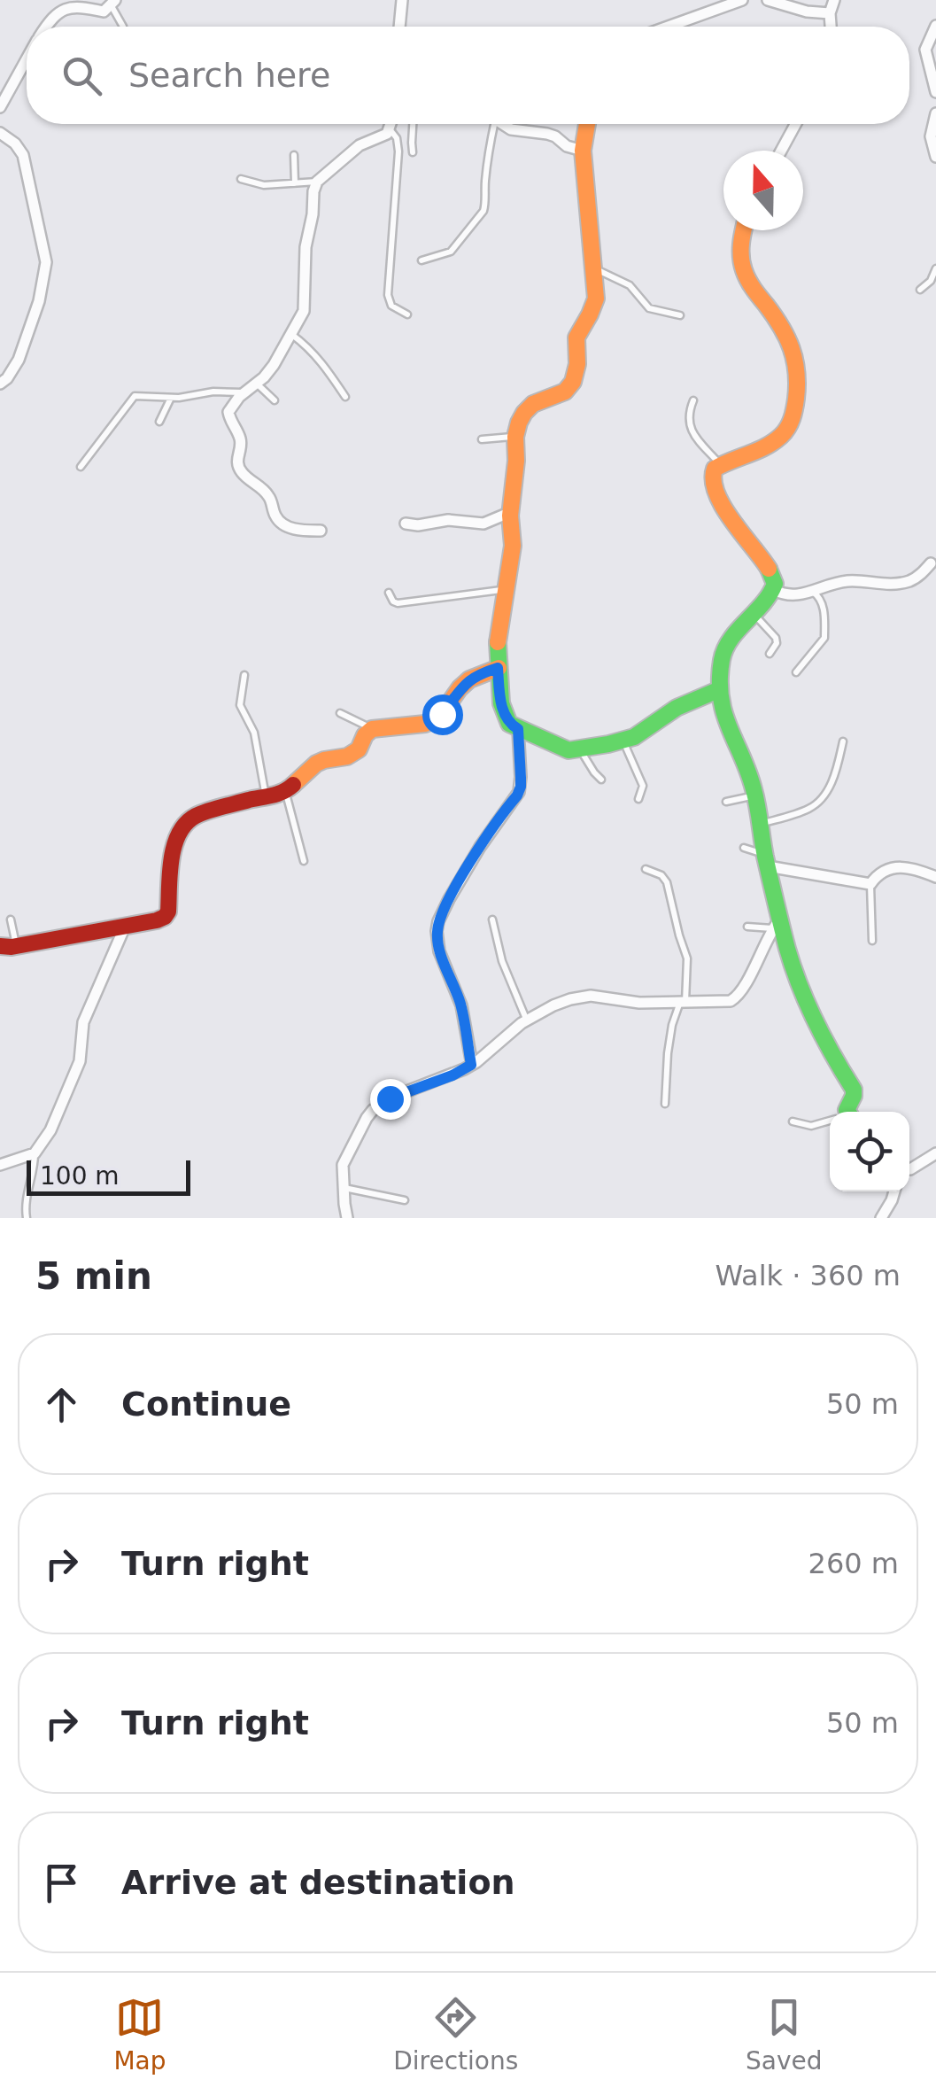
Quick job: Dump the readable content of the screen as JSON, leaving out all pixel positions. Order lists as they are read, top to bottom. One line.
{"scale_bar":"100 m","north":"top","page":{"search":"Search here","scale":"100 m","heading":["5 min","Walk · 360 m"],"list":[["Continue","50 m"],["Turn right","260 m"],["Turn right","50 m"],"Arrive at destination"],"nav":["Map","Directions","Saved"]}}
